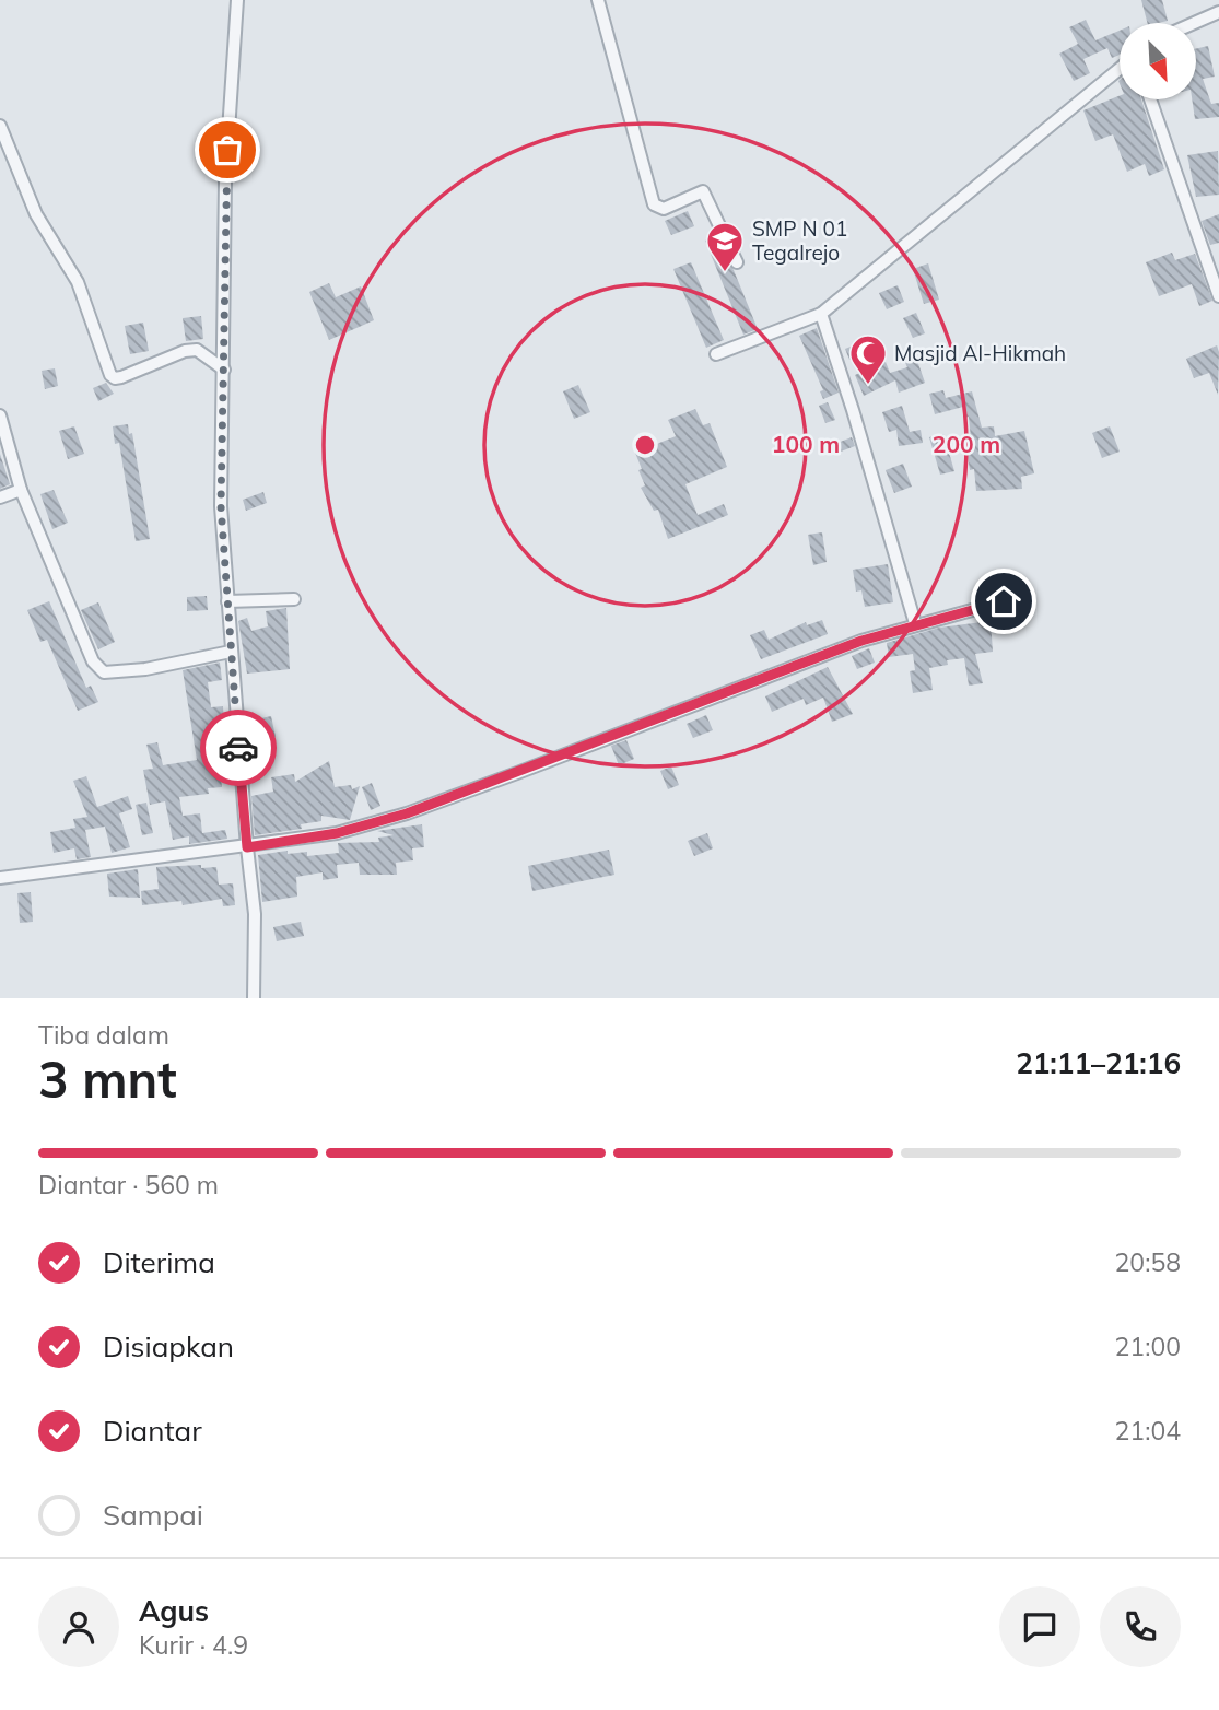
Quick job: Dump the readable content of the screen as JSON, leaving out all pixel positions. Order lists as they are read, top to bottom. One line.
{"places":{"school or university":["SMP N 01 Tegalrejo"],"mosque":["Masjid Al-Hikmah"]},"north":"bottom right","page":{"heading":["3 mnt","Tiba dalam","21:11–21:16"],"panel":["Agus","Kurir · 4.9"],"bar":"Diantar · 560 m","list":[["Diterima","20:58"],["Disiapkan","21:00"],["Diantar","21:04"],"Sampai"]},"rings":["100 m","200 m"]}
